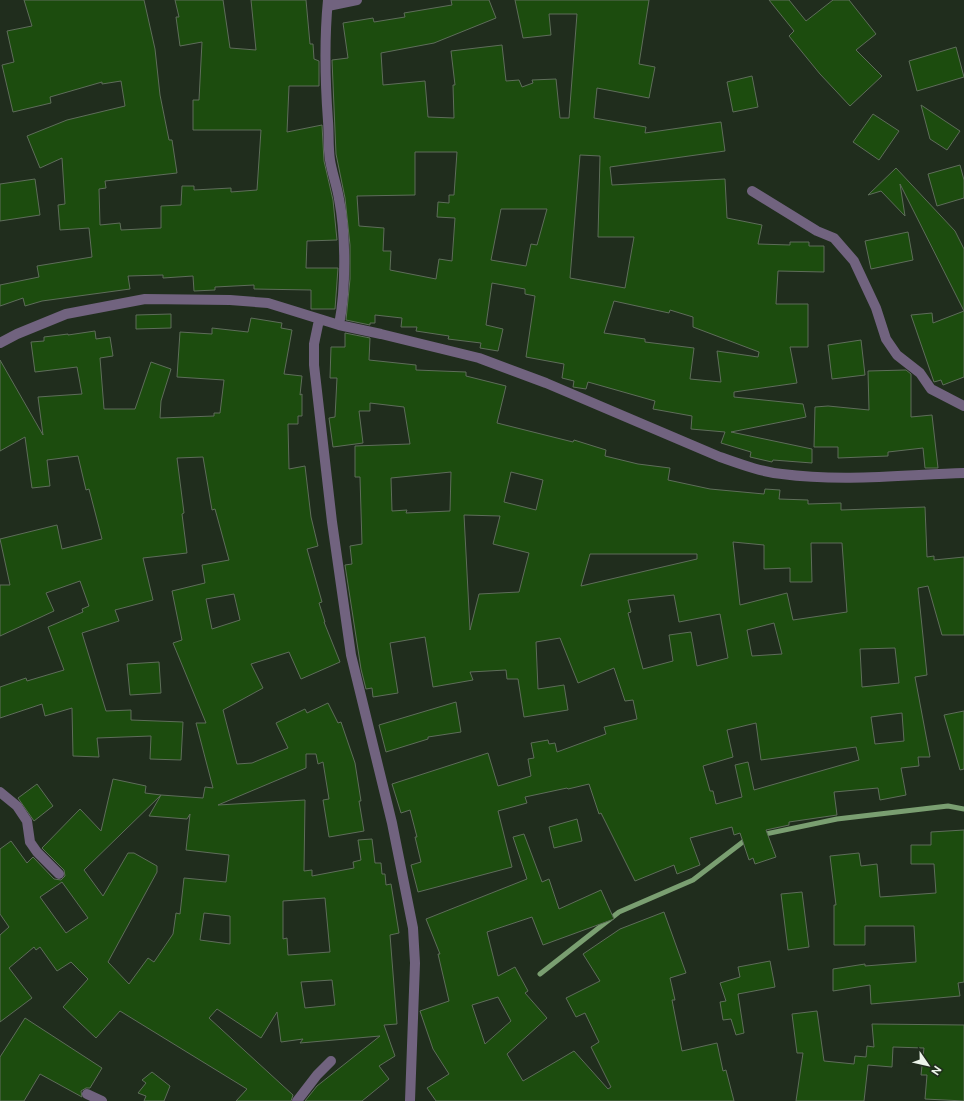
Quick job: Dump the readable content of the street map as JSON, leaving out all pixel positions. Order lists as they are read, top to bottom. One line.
{"north":"bottom right"}
